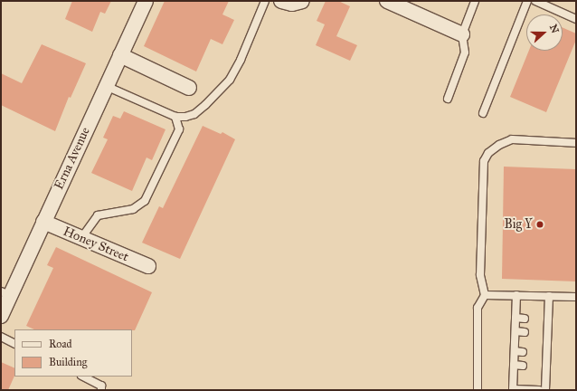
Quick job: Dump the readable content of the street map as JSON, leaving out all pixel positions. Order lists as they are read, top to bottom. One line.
{"streets":{"street":["Erna Avenue","Honey Street"]},"crossings":[["Erna Avenue","Honey Street"]],"places":["Big Y"],"legend":["Road","Building"],"north":"right"}
